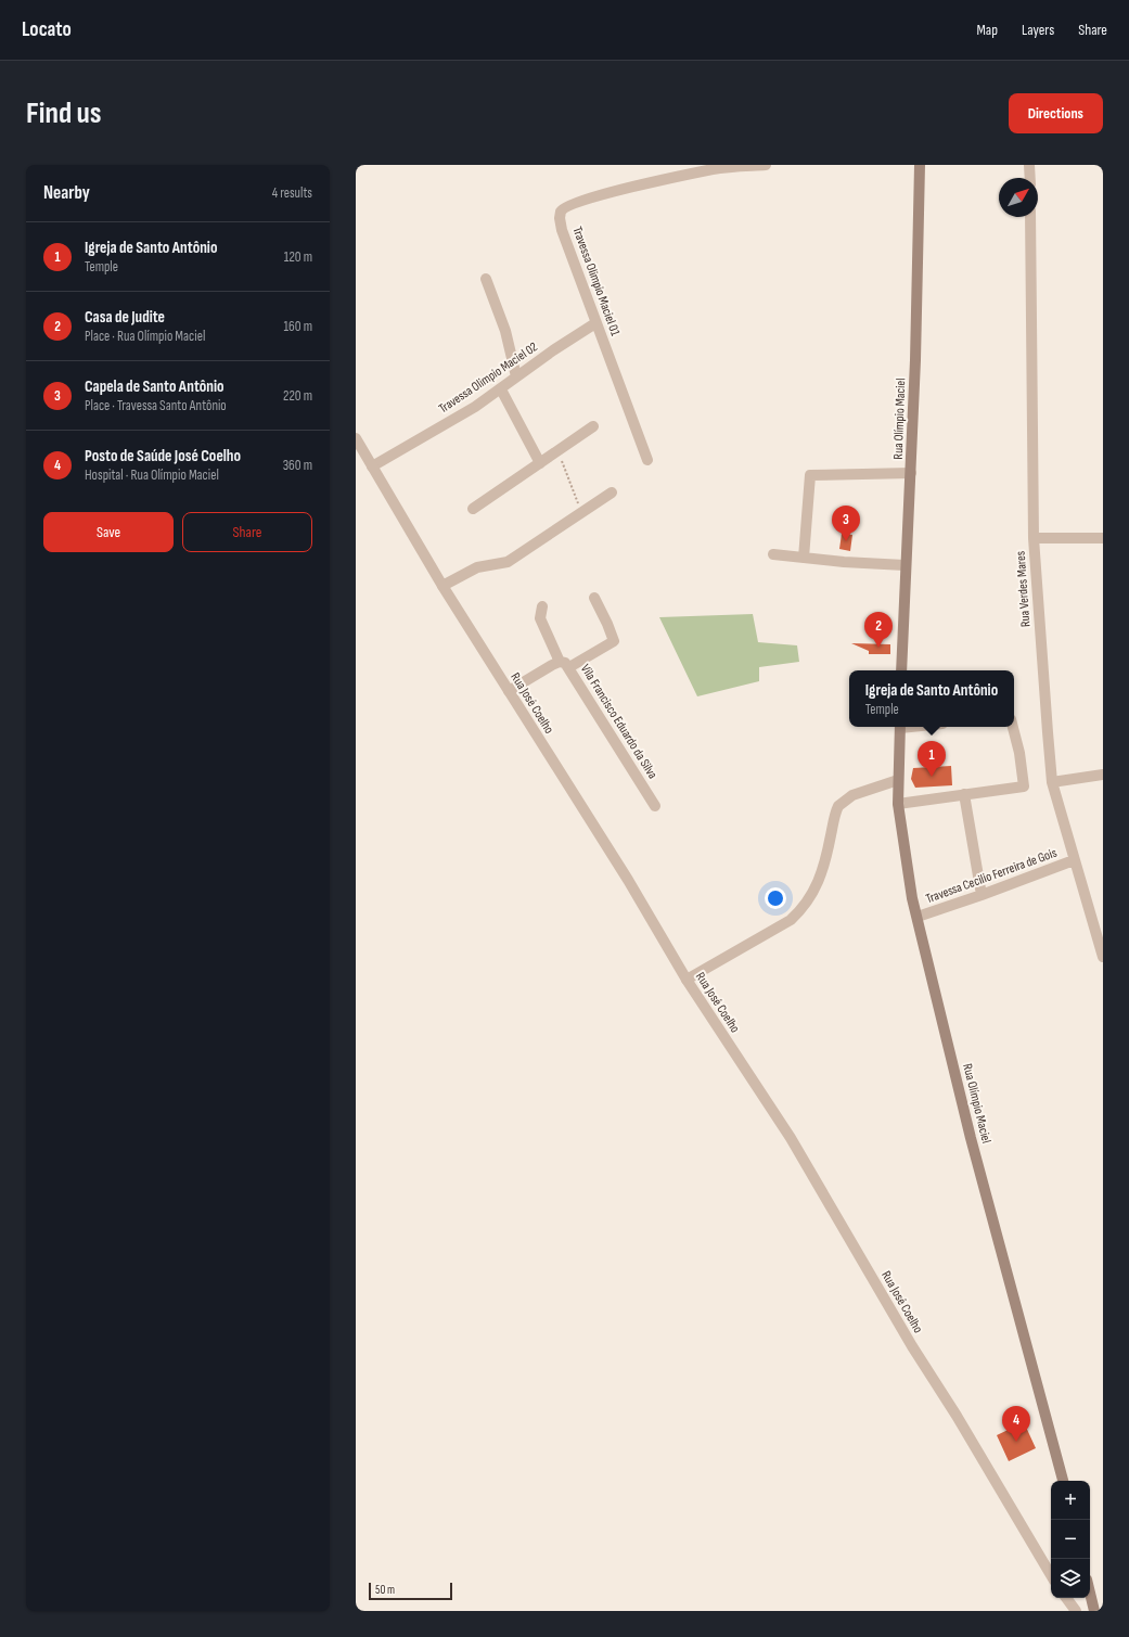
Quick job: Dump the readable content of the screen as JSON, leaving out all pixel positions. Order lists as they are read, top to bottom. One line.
{"streets":{"main road":["Rua Olímpio Maciel"],"street":["Travessa Olimpio Maciel 01","Travessa Olimpio Maciel 02","Rua Verdes Mares","Rua José Coelho","Vila Francisco Eduardo da Silva","Travessa Cecilio Ferreira de Gois"]},"crossings":[["Travessa Olimpio Maciel 01","Travessa Olimpio Maciel 02"],["Travessa Olimpio Maciel 02","Rua José Coelho"],["Rua Olímpio Maciel","Travessa Cecilio Ferreira de Gois"],["Rua Verdes Mares","Travessa Cecilio Ferreira de Gois"]],"scale_bar":"50 m","north":"top right","page":{"header":"Locato","nav":["Map","Layers","Share"],"buttons":["Directions",["Save","Share"]],"title":"Find us","heading":["Nearby","4 results"],"list":[{"mark":"1","name":"Igreja de Santo Antônio","note":"Temple","value":"120 m"},{"mark":"2","name":"Casa de Judite","note":"Place · Rua Olímpio Maciel","value":"160 m"},{"mark":"3","name":"Capela de Santo Antônio","note":"Place · Travessa Santo Antônio","value":"220 m"},{"mark":"4","name":"Posto de Saúde José Coelho","note":"Hospital · Rua Olímpio Maciel","value":"360 m"}],"pins":["3","2","1","4"],"popup":["Igreja de Santo Antônio","Temple"],"map_buttons":["+","−"],"scale":"50 m"}}
